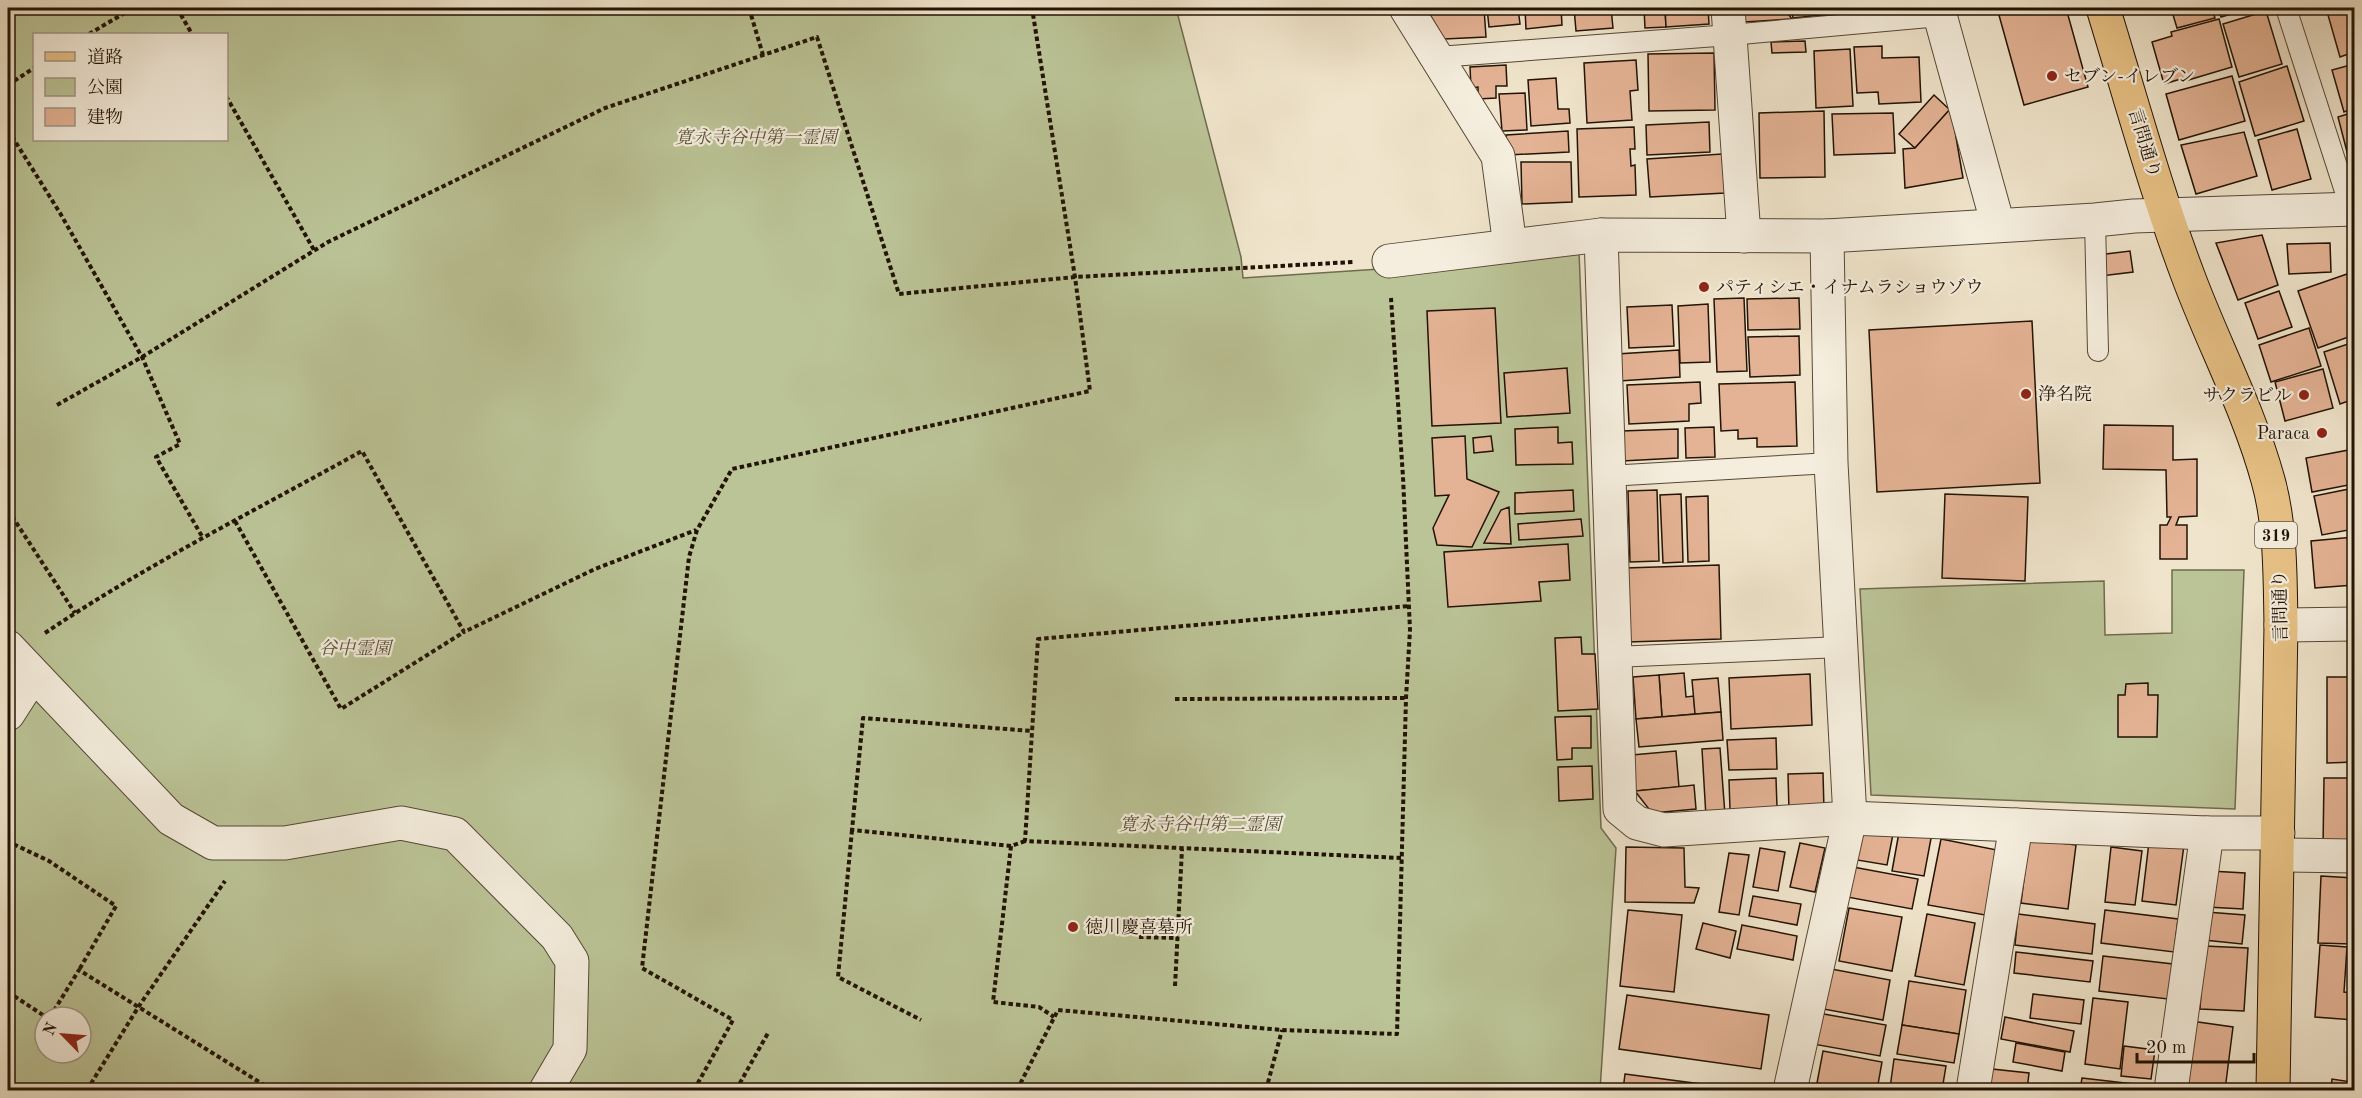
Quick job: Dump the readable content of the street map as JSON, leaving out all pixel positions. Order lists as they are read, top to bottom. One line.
{"streets":{"main road":["言問通り","319"]},"parks":["寛永寺谷中第一霊園","谷中霊園","寛永寺谷中第二霊園"],"places":["セブン-イレブン","パティシエ・イナムラショウゾウ","浄名院","サクラビル","Paraca","徳川慶喜墓所"],"legend":["道路","公園","建物"],"scale_bar":"20 m","north":"top left"}
